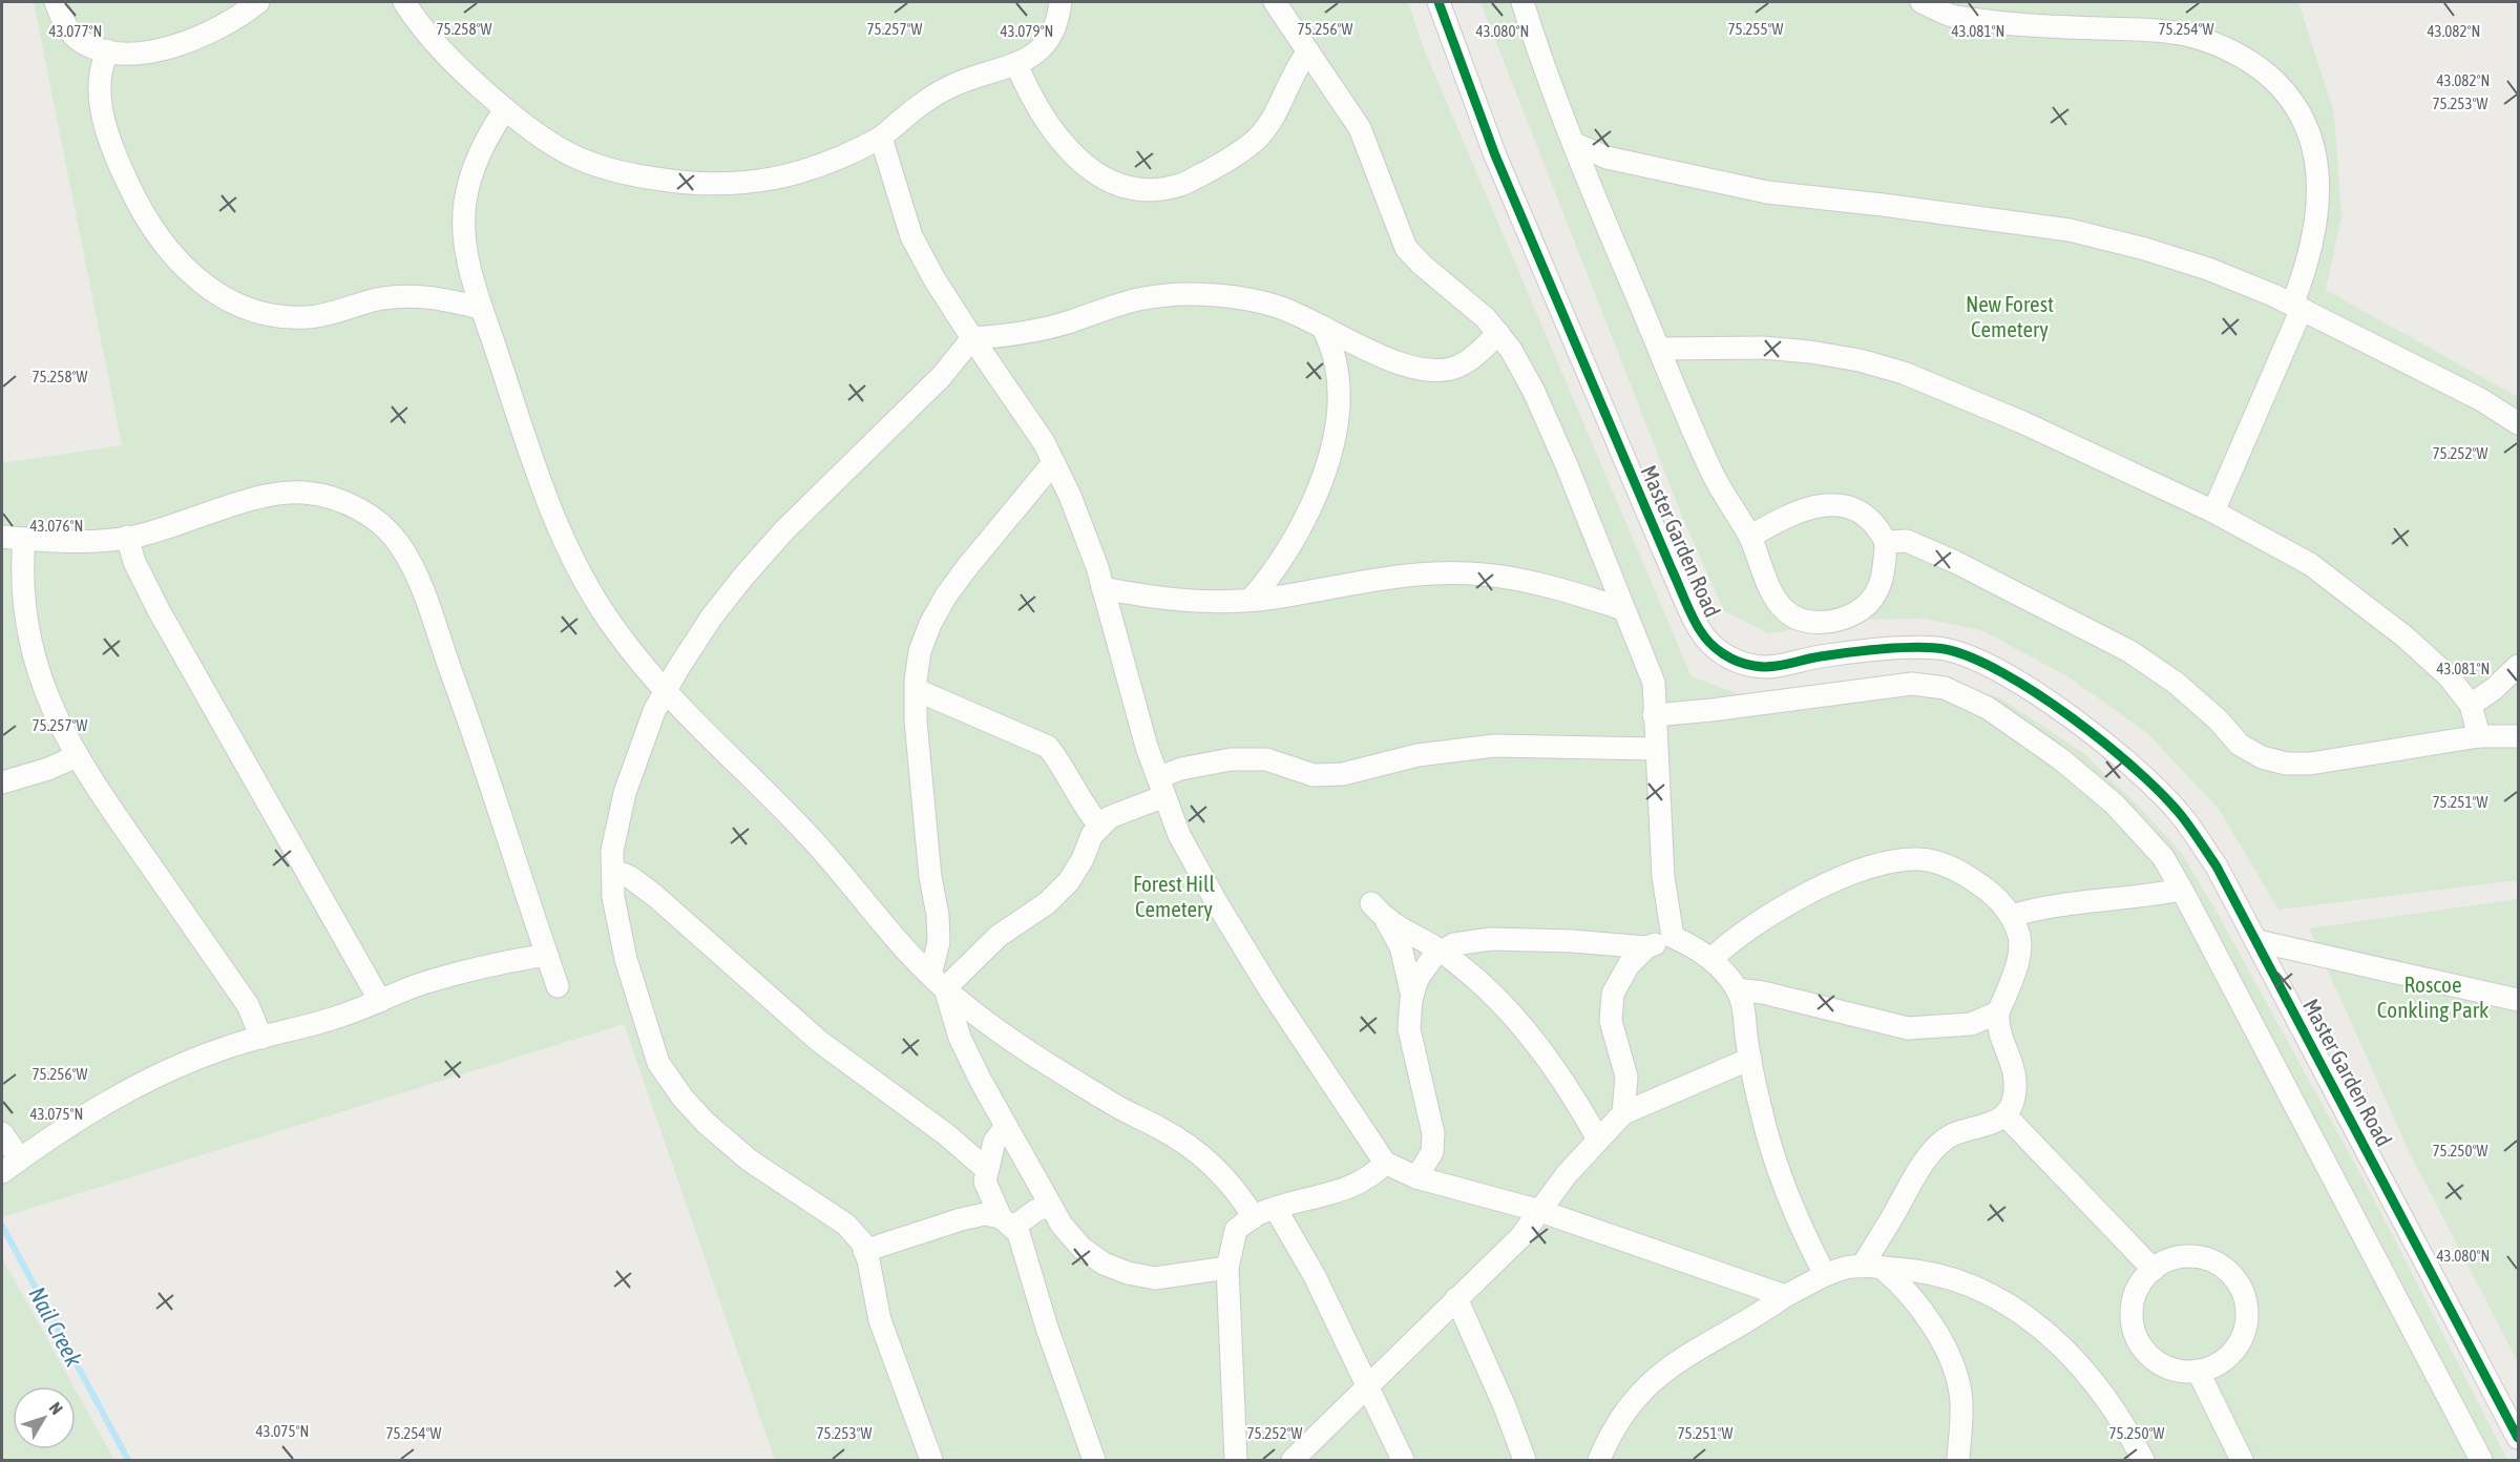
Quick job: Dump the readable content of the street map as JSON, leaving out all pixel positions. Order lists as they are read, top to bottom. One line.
{"streets":{"street":["Master Garden Road"]},"water":["Nail Creek"],"parks":["New Forest Cemetery","Forest Hill Cemetery","Roscoe Conkling Park"],"north":"top right","coordinates":["75.258°W","75.257°W","75.256°W","75.255°W","75.254°W","43.082°N","43.077°N","43.079°N","43.080°N","43.081°N","75.253°W","75.252°W","43.076°N","75.251°W","43.075°N","75.250°W"]}
